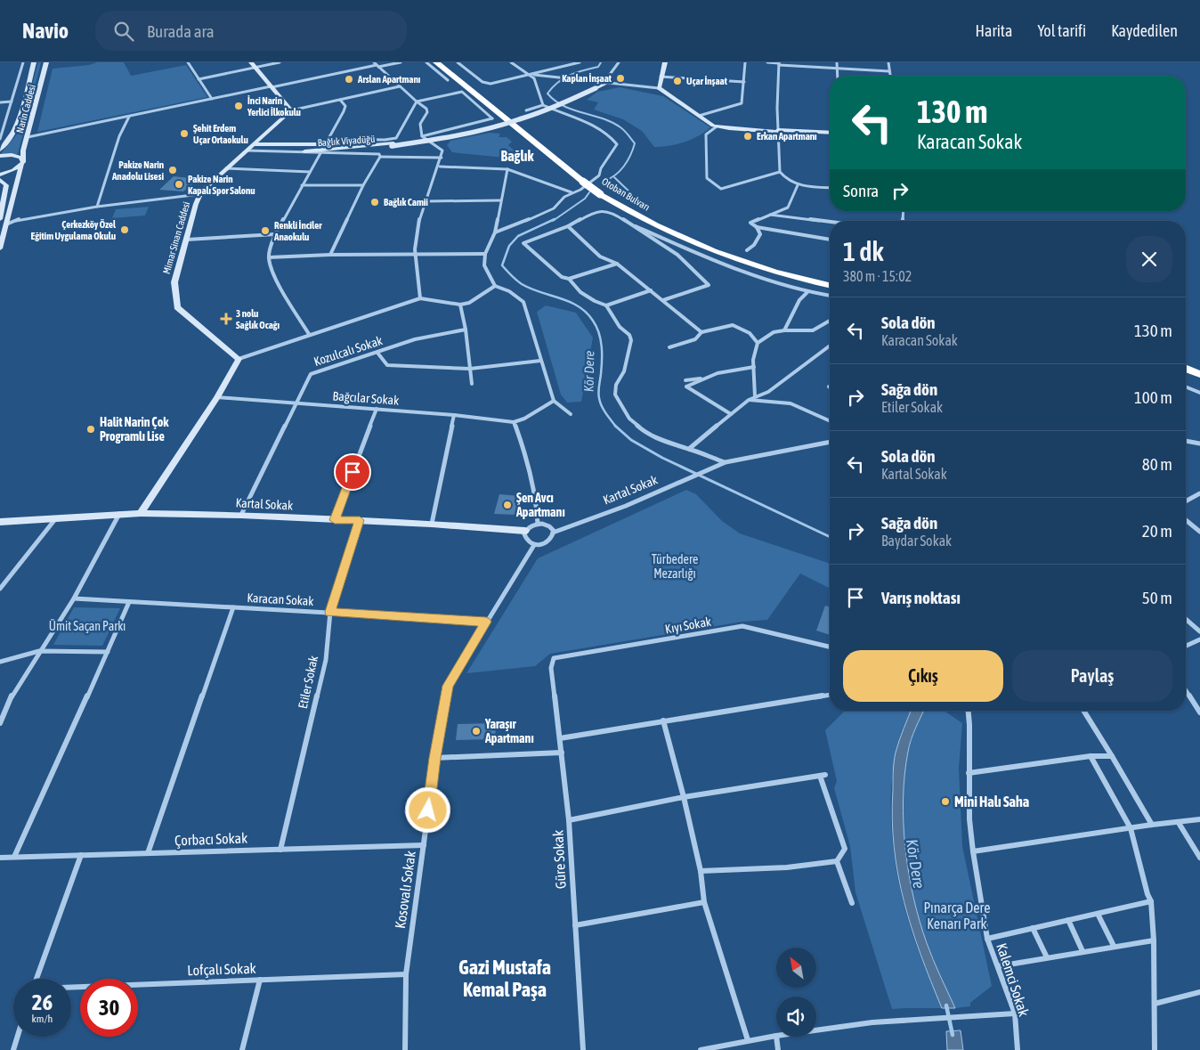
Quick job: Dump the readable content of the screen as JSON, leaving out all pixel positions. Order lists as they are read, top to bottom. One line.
{"streets":{"highway":["Otoban Bulvarı"],"street":["Narin Caddesi","Bağlık Viyadüğü","Mimar Sinan Caddesi","Kozulcalı Sokak","Bağcılar Sokak","Kartal Sokak","Karacan Sokak","Kıyı Sokak","Etiler Sokak","Çorbacı Sokak","Güre Sokak","Kosovalı Sokak","Lofçalı Sokak","Kalemci Sokak"]},"crossings":[["Kozulcalı Sokak","Bağcılar Sokak"],["Kozulcalı Sokak","Kartal Sokak"],["Kartal Sokak","Etiler Sokak"],["Kartal Sokak","Kosovalı Sokak"],["Karacan Sokak","Etiler Sokak"],["Karacan Sokak","Kosovalı Sokak"],["Kıyı Sokak","Güre Sokak"],["Etiler Sokak","Çorbacı Sokak"],["Çorbacı Sokak","Kosovalı Sokak"],["Kosovalı Sokak","Lofçalı Sokak"]],"districts":["Bağlık","Gazi Mustafa Kemal Paşa"],"water":["Kör Dere"],"parks":["Türbedere Mezarlığı","Ümit Saçan Parkı","Pınarça Dere Kenarı Park"],"places":{"other":["Kaplan İnşaat","Arslan Apartmanı","Uçar İnşaat","İnci Narin Yerlici İlkokulu","Şehit Erdem Uçar Ortaokulu","Erkan Apartmanı","Pakize Narin Anadolu Lisesi","Pakize Narin Kapalı Spor Salonu","Bağlık Camii","Çerkezköy Özel Eğitim Uygulama Okulu","Renkli İnciler Anaokulu","Halit Narin Çok Programlı Lise","Şen Avcı Apartmanı","Yaraşır Apartmanı","Mini Halı Saha"],"health":["3 nolu Sağlık Ocağı"]},"north":"top left","page":{"header":"Navio","search":"Burada ara","nav":["Harita","Yol tarifi","Kaydedilen"],"turn":["130 m","Karacan Sokak"],"then":"Sonra","heading":["1 dk","380 m · 15:02"],"list":[{"name":"Sola dön","note":"Karacan Sokak","value":"130 m"},{"name":"Sağa dön","note":"Etiler Sokak","value":"100 m"},{"name":"Sola dön","note":"Kartal Sokak","value":"80 m"},{"name":"Sağa dön","note":"Baydar Sokak","value":"20 m"},{"name":"Varış noktası","value":"50 m"}],"buttons":["Çıkış","Paylaş"],"speed":"26 km/h","limit":"30"}}
